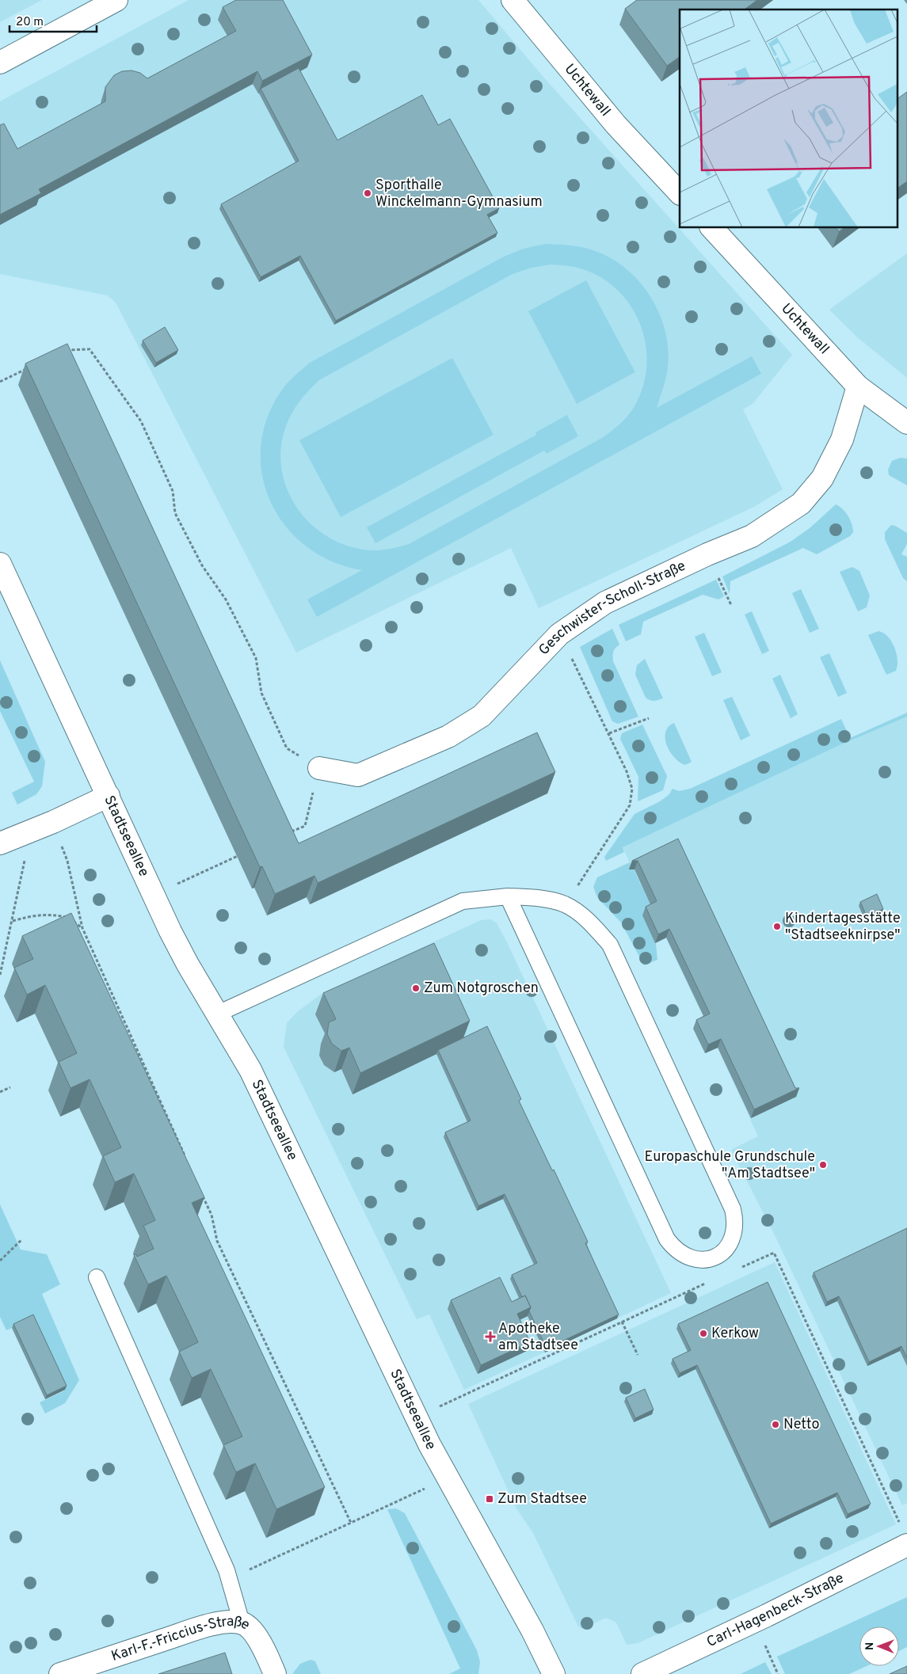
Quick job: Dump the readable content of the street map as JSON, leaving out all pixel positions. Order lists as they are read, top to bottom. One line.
{"streets":{"street":["Uchtewall","Geschwister-Scholl-Straße","Stadtseeallee","Carl-Hagenbeck-Straße","Karl-F.-Friccius-Straße"]},"crossings":[["Uchtewall","Geschwister-Scholl-Straße"]],"places":{"other":["Sporthalle Winckelmann-Gymnasium","Kindertagesstätte \"Stadtseeknirpse\"","Zum Notgroschen","Europaschule Grundschule \"Am Stadtsee\"","Kerkow","Netto"],"health":["Apotheke am Stadtsee"],"transit":["Zum Stadtsee"]},"scale_bar":"20 m","north":"left"}
